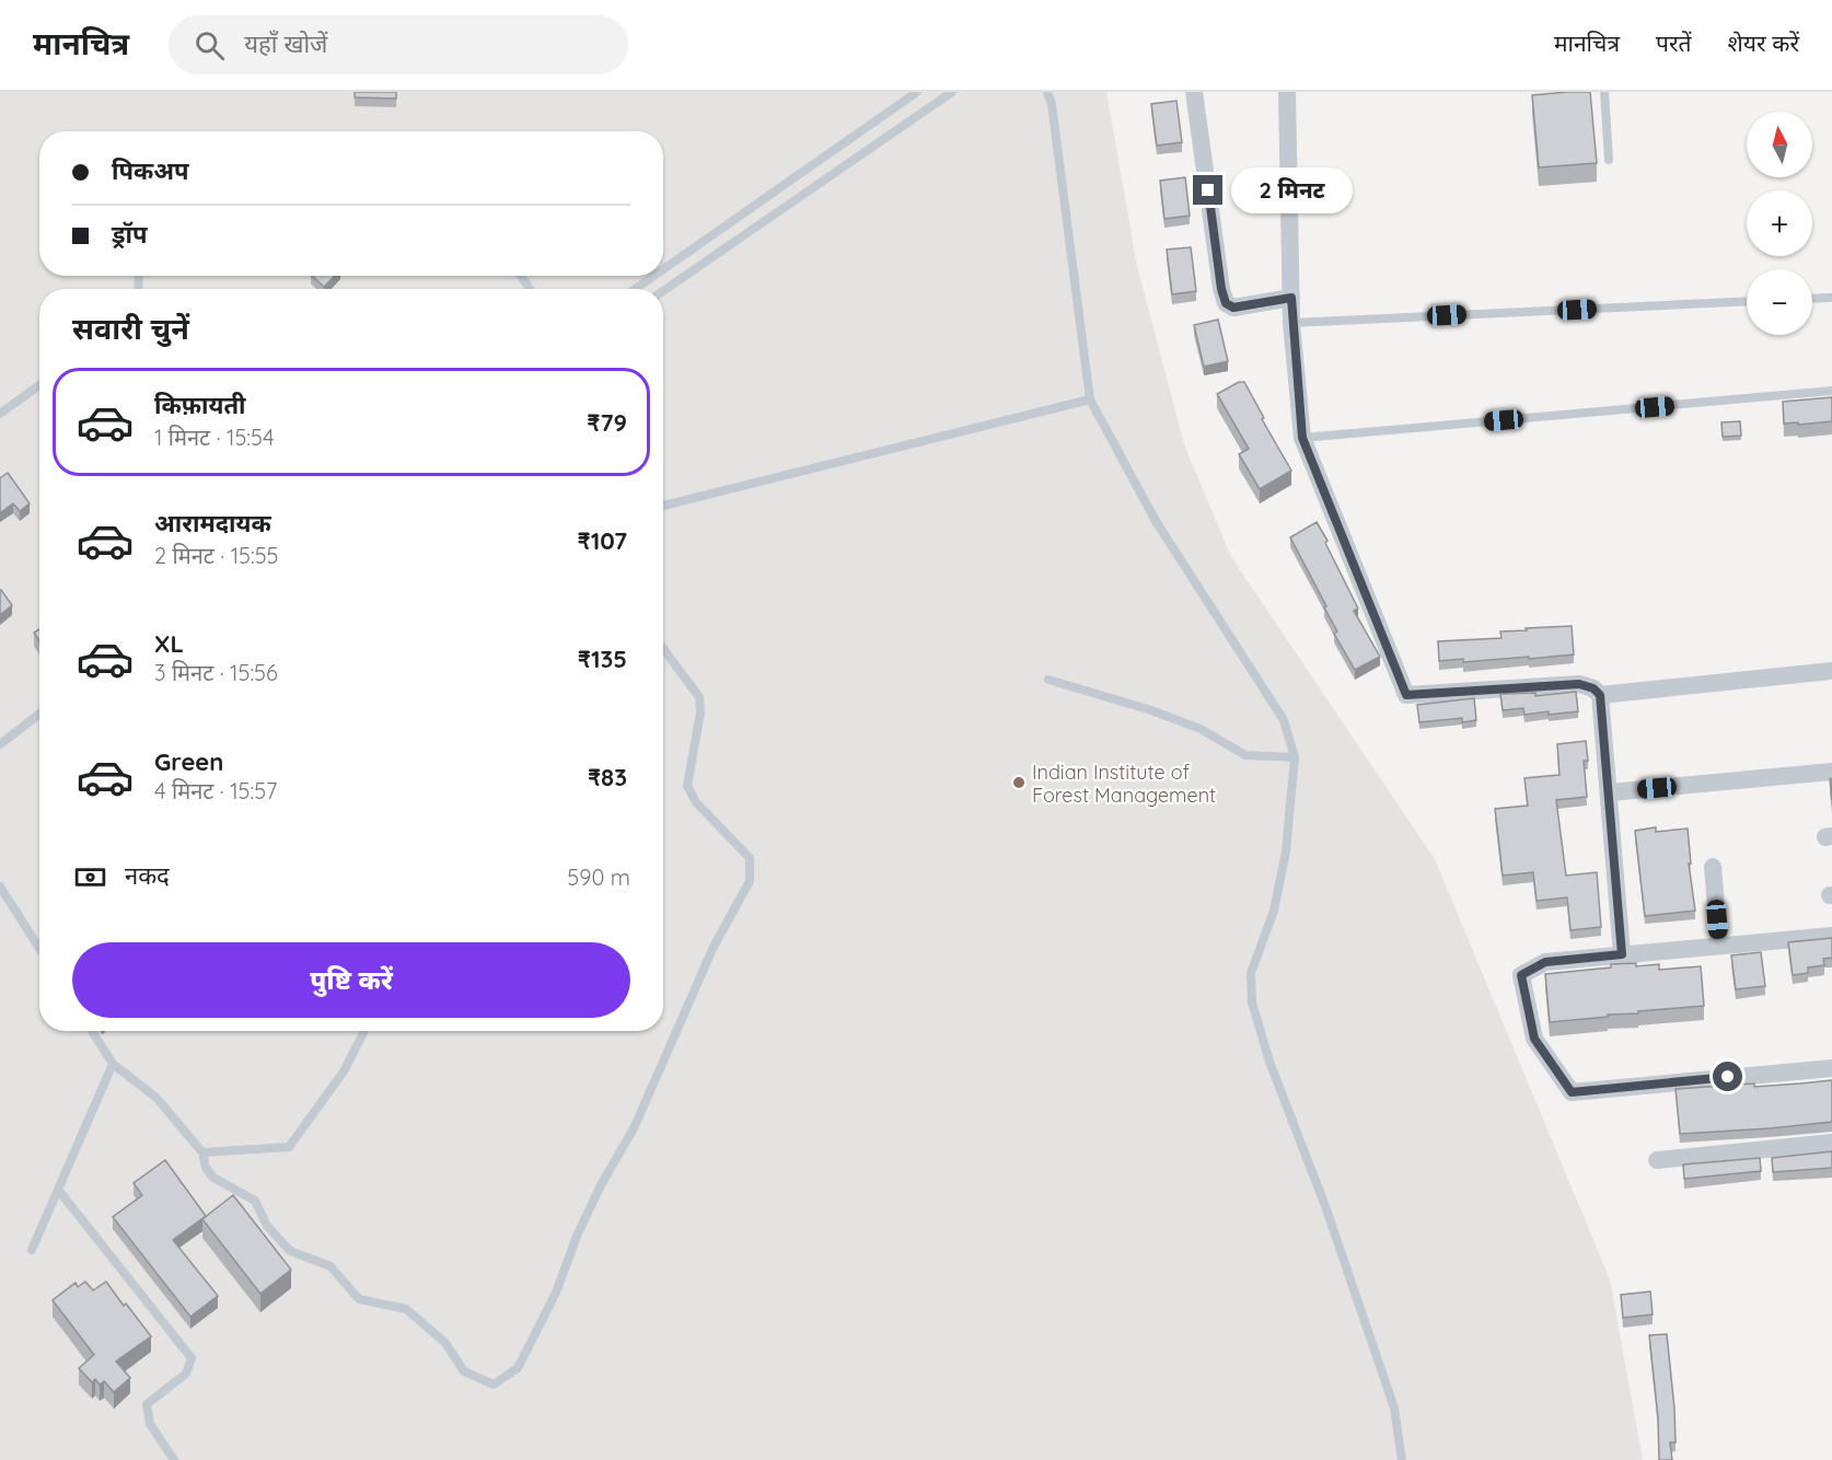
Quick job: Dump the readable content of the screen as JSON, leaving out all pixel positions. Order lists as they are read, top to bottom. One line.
{"places":["Indian Institute of Forest Management"],"north":"top","page":{"header":"मानचित्र","search":"यहाँ खोजें","nav":["मानचित्र","परतें","शेयर करें"],"map_buttons":["+","−"],"banner":["पिकअप","ड्रॉप"],"bubble":"2 मिनट","heading":"सवारी चुनें","list":[{"name":"किफ़ायती","note":"1 मिनट · 15:54","value":"₹79"},{"name":"आरामदायक","note":"2 मिनट · 15:55","value":"₹107"},{"name":"XL","note":"3 मिनट · 15:56","value":"₹135"},{"name":"Green","note":"4 मिनट · 15:57","value":"₹83"}],"pay":["नकद","590 m"],"buttons":"पुष्टि करें"}}
